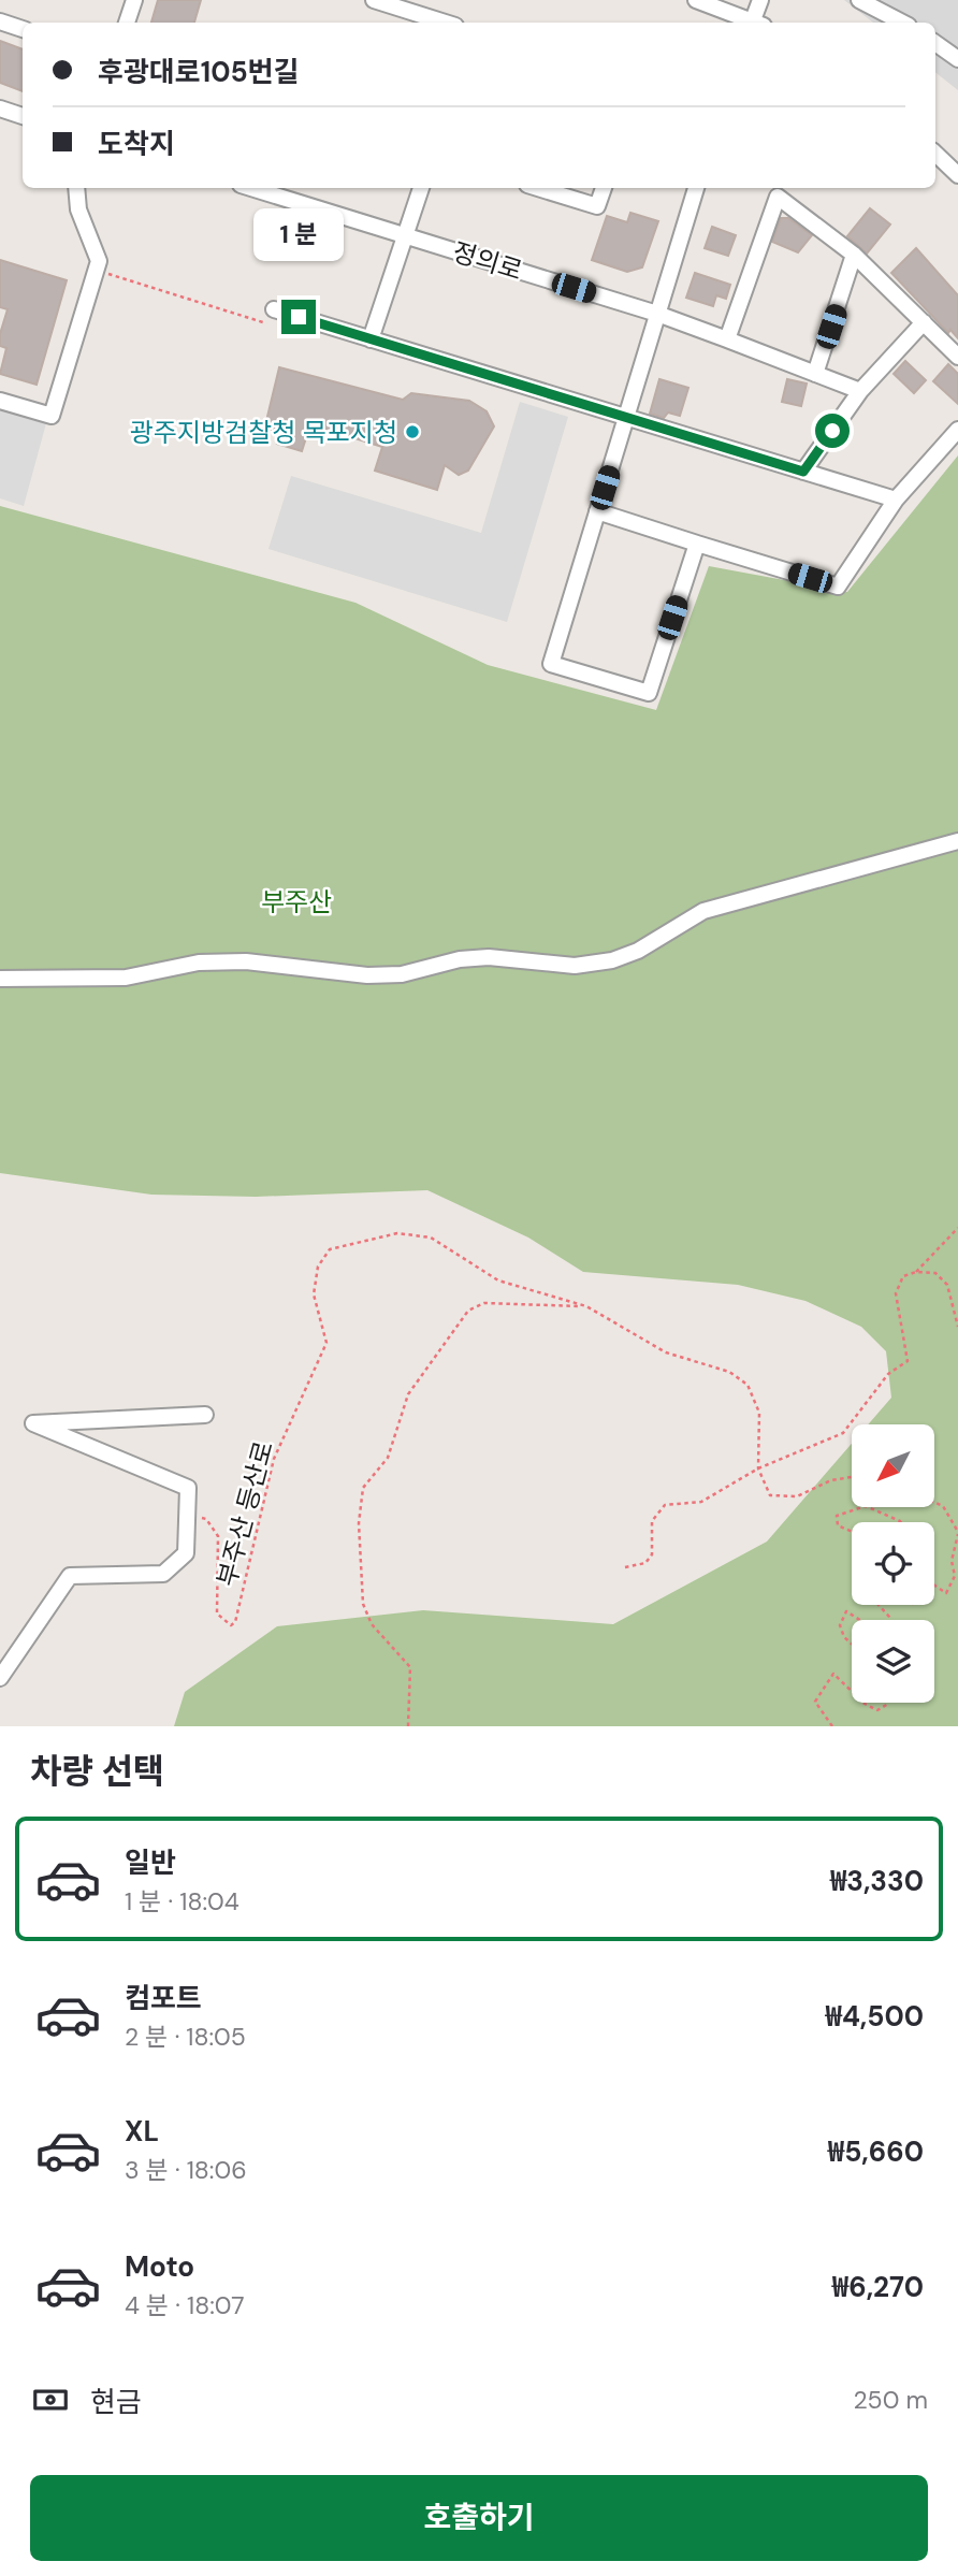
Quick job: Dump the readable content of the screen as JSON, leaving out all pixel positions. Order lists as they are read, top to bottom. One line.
{"streets":{"street":["정의로"],"path":["부주산 등산로"]},"parks":["부주산"],"places":["광주지방검찰청 목포지청"],"north":"bottom left","page":{"banner":["후광대로105번길","도착지"],"bubble":"1 분","heading":"차량 선택","list":[{"name":"일반","note":"1 분 · 18:04","value":"₩3,330"},{"name":"컴포트","note":"2 분 · 18:05","value":"₩4,500"},{"name":"XL","note":"3 분 · 18:06","value":"₩5,660"},{"name":"Moto","note":"4 분 · 18:07","value":"₩6,270"}],"pay":["현금","250 m"],"buttons":"호출하기"}}
